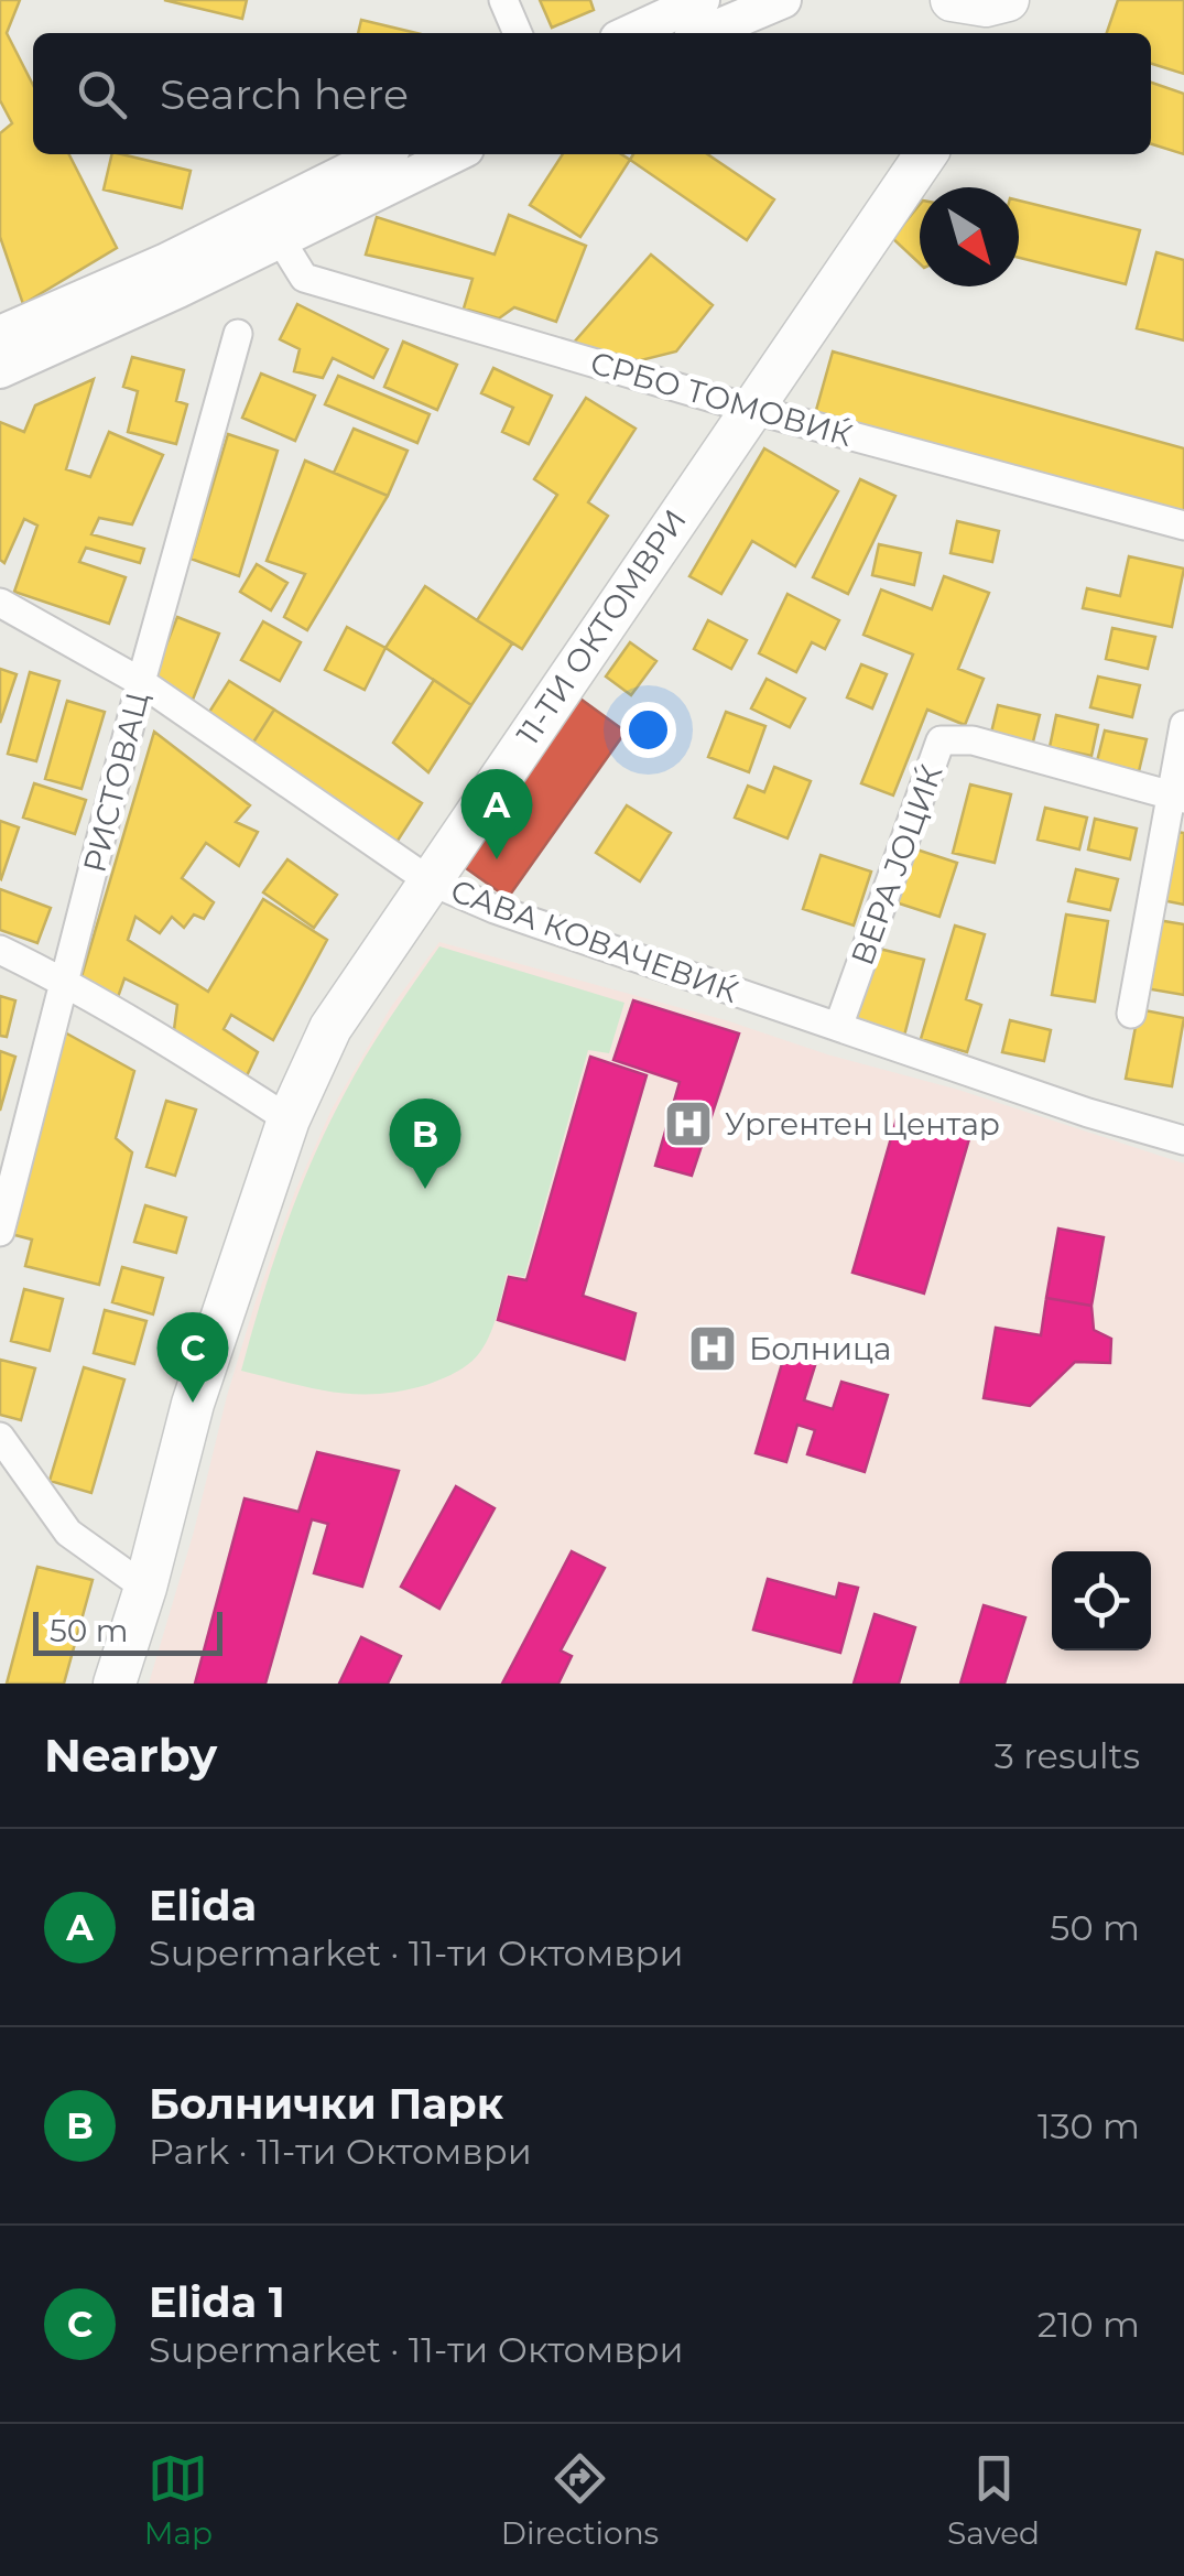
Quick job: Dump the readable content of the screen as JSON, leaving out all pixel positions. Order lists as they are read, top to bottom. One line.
{"streets":{"main road":["11-ТИ ОКТОМВРИ"],"street":["СРБО ТОМОВИЌ","РИСТОВАЦ","ВЕРА ЈОЦИЌ","САВА КОВАЧЕВИЌ"]},"crossings":[["СРБО ТОМОВИЌ","11-ТИ ОКТОМВРИ"],["11-ТИ ОКТОМВРИ","САВА КОВАЧЕВИЌ"],["РИСТОВАЦ","САВА КОВАЧЕВИЌ"],["ВЕРА ЈОЦИЌ","САВА КОВАЧЕВИЌ"]],"places":{"hospital":["Ургентен Центар","Болница"]},"scale_bar":"50 m","north":"bottom right","page":{"search":"Search here","pins":["A","B","C"],"scale":"50 m","heading":["Nearby","3 results"],"list":[{"mark":"A","name":"Elida","note":"Supermarket · 11-ти Октомври","value":"50 m"},{"mark":"B","name":"Болнички Парк","note":"Park · 11-ти Октомври","value":"130 m"},{"mark":"C","name":"Elida 1","note":"Supermarket · 11-ти Октомври","value":"210 m"}],"nav":["Map","Directions","Saved"]}}
